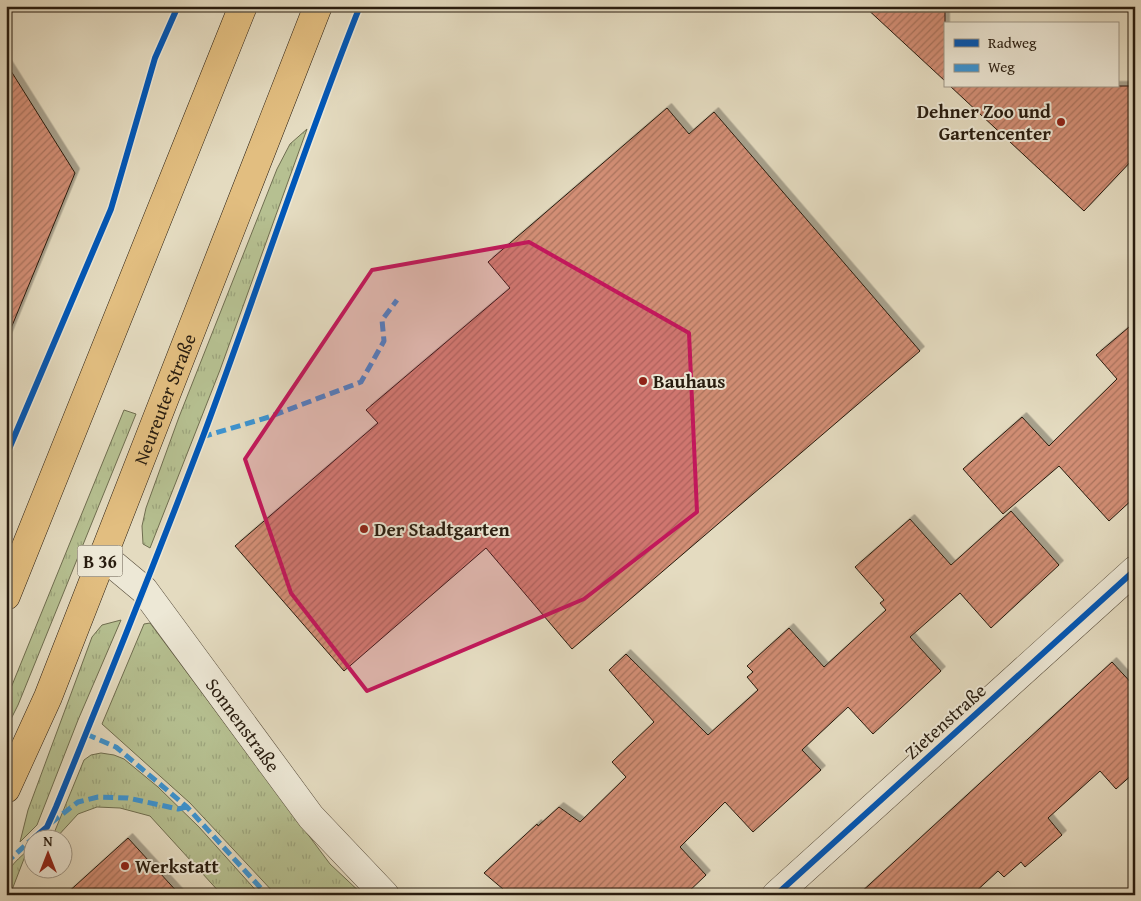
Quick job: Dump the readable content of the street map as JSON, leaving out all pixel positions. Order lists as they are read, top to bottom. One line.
{"streets":{"main road":["Neureuter Straße","B 36"],"street":["Zietenstraße","Sonnenstraße"]},"crossings":[["Neureuter Straße","Sonnenstraße"]],"places":["Dehner Zoo und Gartencenter","Bauhaus","Der Stadtgarten","Werkstatt"],"legend":["Radweg","Weg"],"north":"top"}
